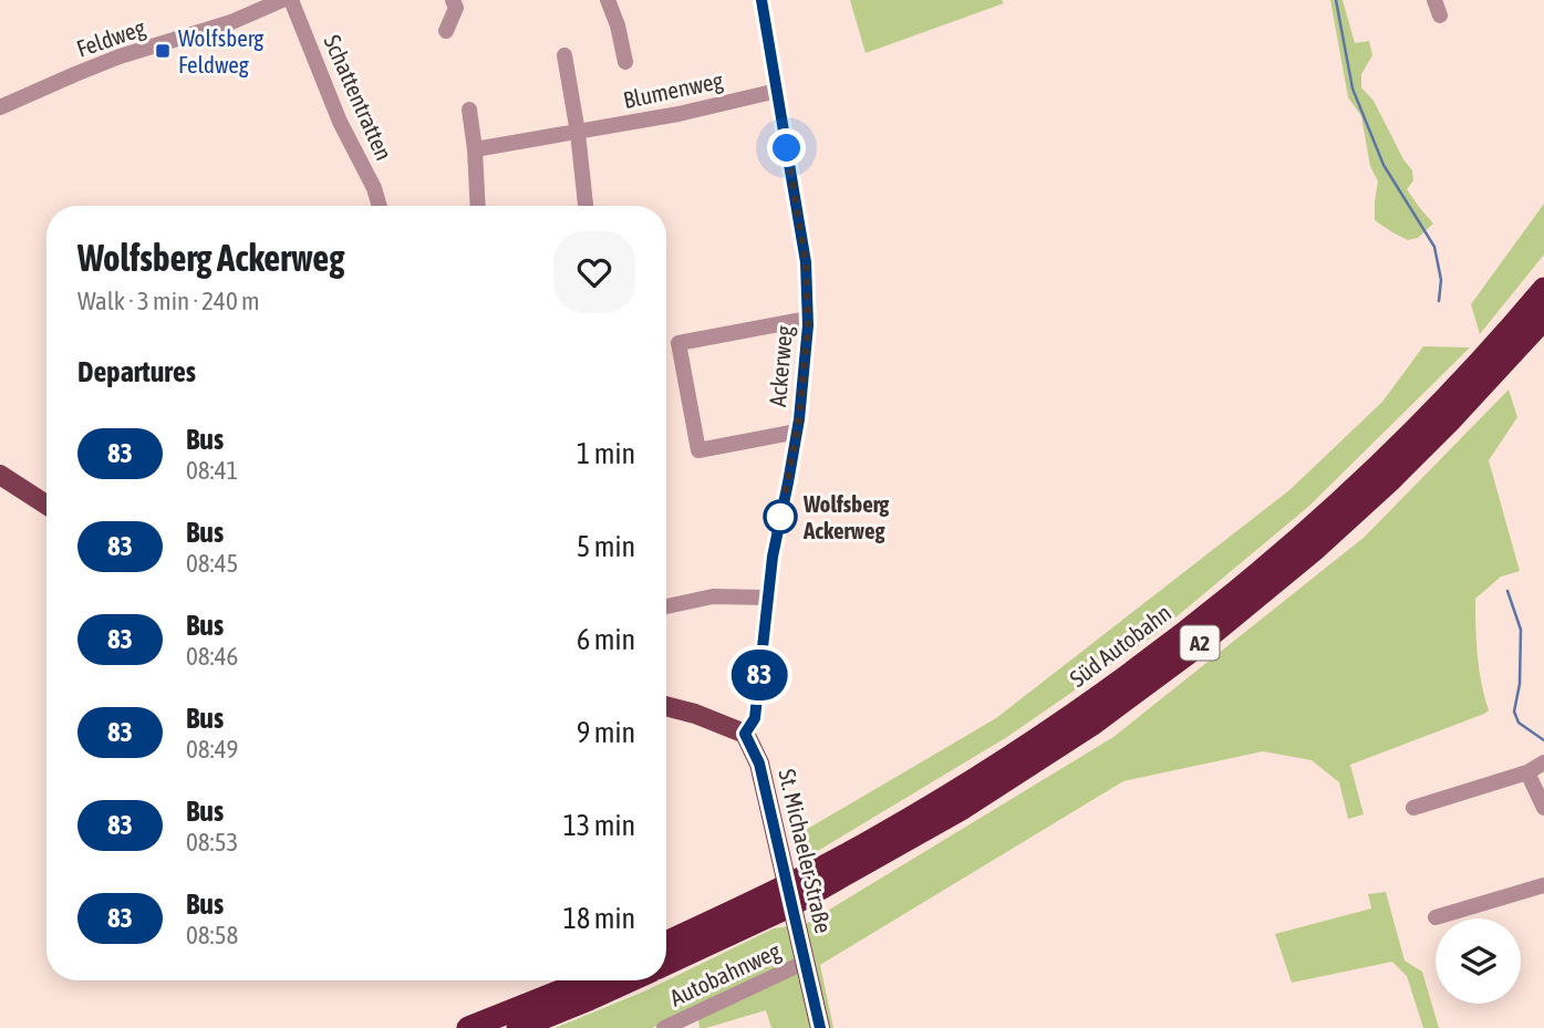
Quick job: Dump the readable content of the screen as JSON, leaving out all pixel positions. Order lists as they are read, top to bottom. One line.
{"streets":{"highway":["A2","Süd Autobahn"],"main road":["St. Michaeler Straße"],"street":["Feldweg","Blumenweg","Schattentratten","Ackerweg","Autobahnweg"]},"crossings":[["Blumenweg","Ackerweg"],["Ackerweg","St. Michaeler Straße"],["St. Michaeler Straße","Autobahnweg"]],"places":{"transit":["Wolfsberg Feldweg"],"other":["Wolfsberg Ackerweg"]},"lines":["bus line 83"],"page":{"on_map":"83","heading":[["Wolfsberg Ackerweg","Walk · 3 min · 240 m"],"Departures"],"list":[{"mark":"83","name":"Bus","note":"08:41","value":"1 min"},{"mark":"83","name":"Bus","note":"08:45","value":"5 min"},{"mark":"83","name":"Bus","note":"08:46","value":"6 min"},{"mark":"83","name":"Bus","note":"08:49","value":"9 min"},{"mark":"83","name":"Bus","note":"08:53","value":"13 min"},{"mark":"83","name":"Bus","note":"08:58","value":"18 min"}]}}
